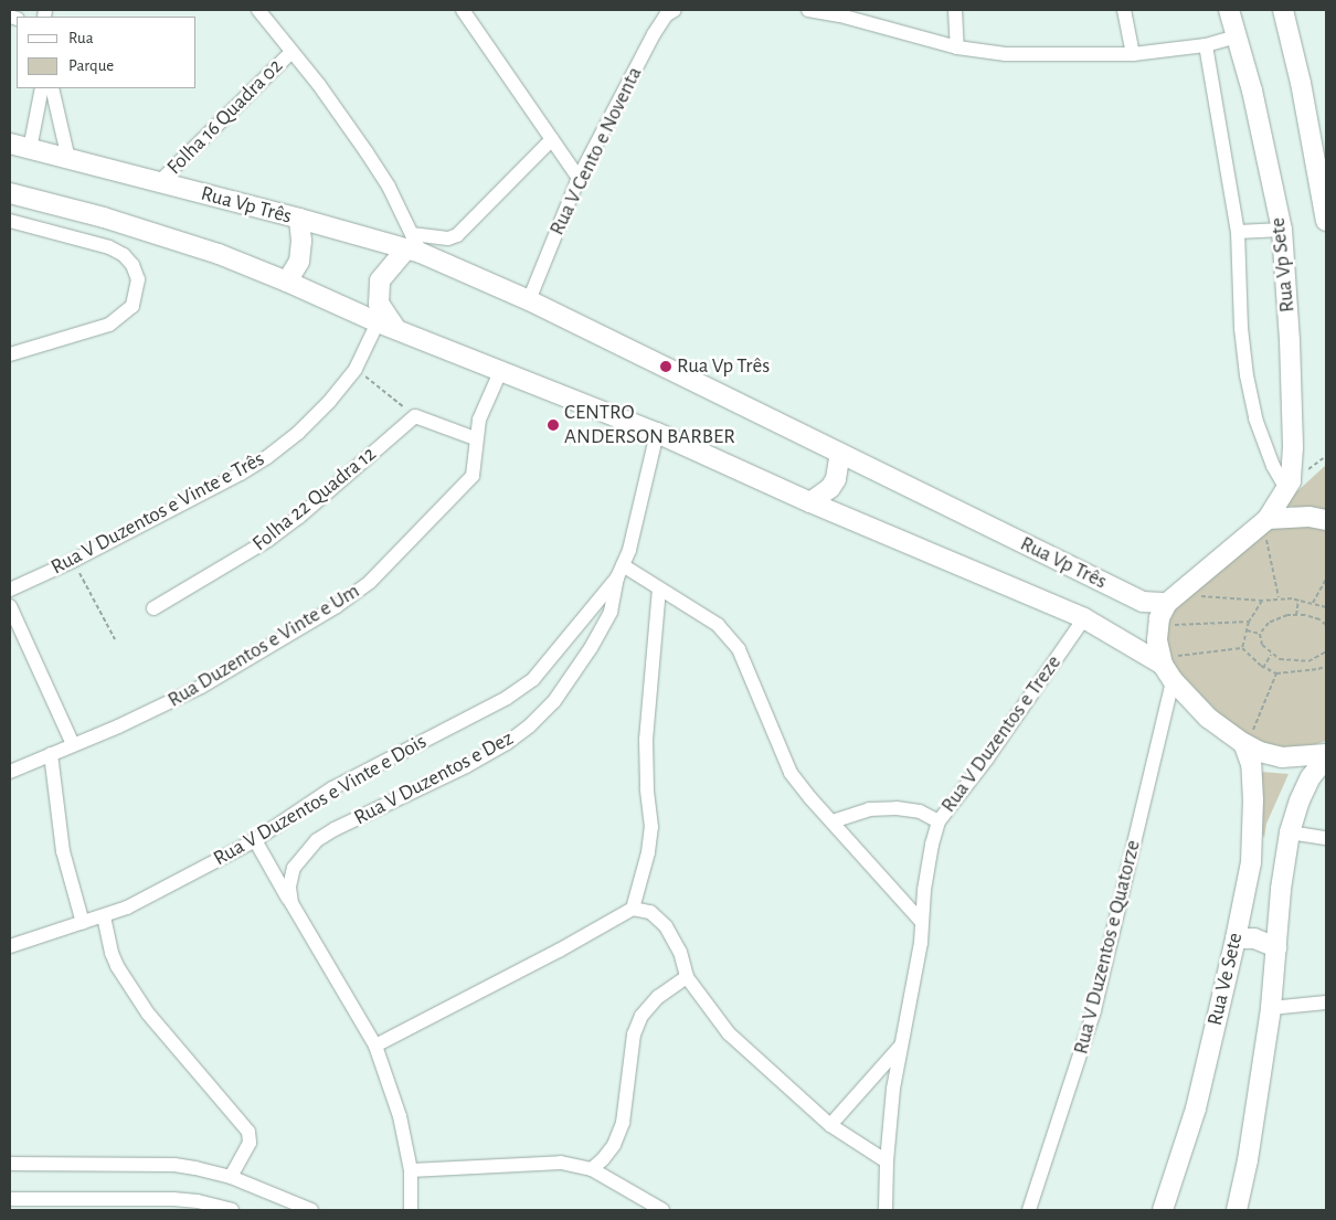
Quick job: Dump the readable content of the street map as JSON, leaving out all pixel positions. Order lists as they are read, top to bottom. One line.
{"streets":{"main road":["Rua Vp Três","Rua Vp Sete","Rua Ve Sete"],"street":["Folha 16 Quadra 02","Rua V Cento e Noventa","Folha 22 Quadra 12","Rua V Duzentos e Vinte e Três","Rua Duzentos e Vinte e Um","Rua V Duzentos e Treze","Rua V Duzentos e Dez","Rua V Duzentos e Vinte e Dois","Rua V Duzentos e Quatorze"]},"crossings":[["Folha 16 Quadra 02","Rua Vp Três"],["Rua V Cento e Noventa","Rua Vp Três"],["Rua Vp Três","Rua Vp Sete"],["Rua Vp Três","Rua V Duzentos e Vinte e Três"],["Rua Vp Três","Rua Duzentos e Vinte e Um"],["Rua Vp Três","Rua V Duzentos e Treze"],["Rua Vp Três","Rua V Duzentos e Dez"],["Rua Vp Três","Rua V Duzentos e Quatorze"],["Rua Vp Três","Rua Ve Sete"],["Rua V Duzentos e Dez","Rua V Duzentos e Vinte e Dois"]],"places":["Rua Vp Três","CENTRO ANDERSON BARBER"],"legend":["Rua","Parque"]}
